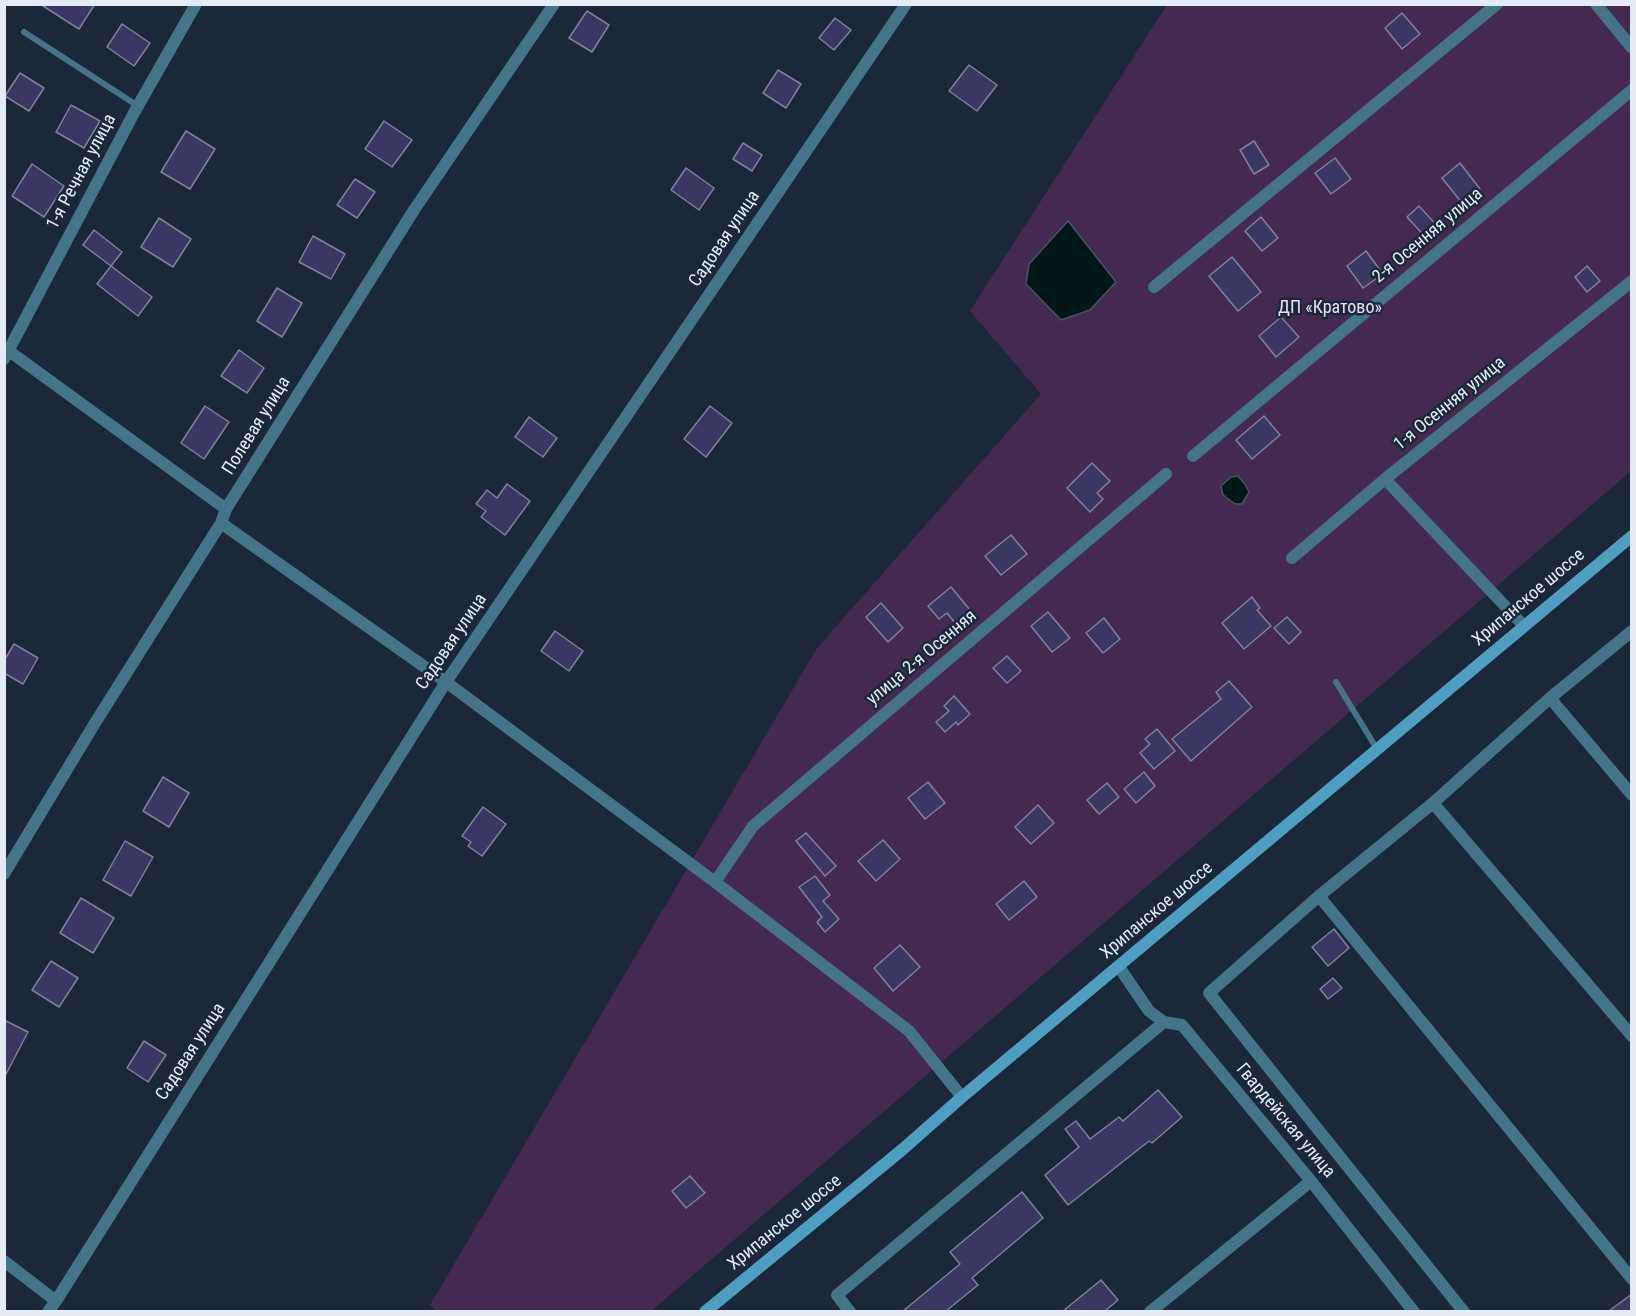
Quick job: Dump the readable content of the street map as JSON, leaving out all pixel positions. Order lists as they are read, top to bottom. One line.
{"streets":{"main road":["Хрипанское шоссе"],"street":["1-я Речная улица","2-я Осенняя улица","Садовая улица","1-я Осенняя улица","Полевая улица","улица 2-я Осенняя","Гвардейская улица"]},"crossings":[["Хрипанское шоссе","Гвардейская улица"]],"parks":["ДП «Кратово»"]}
